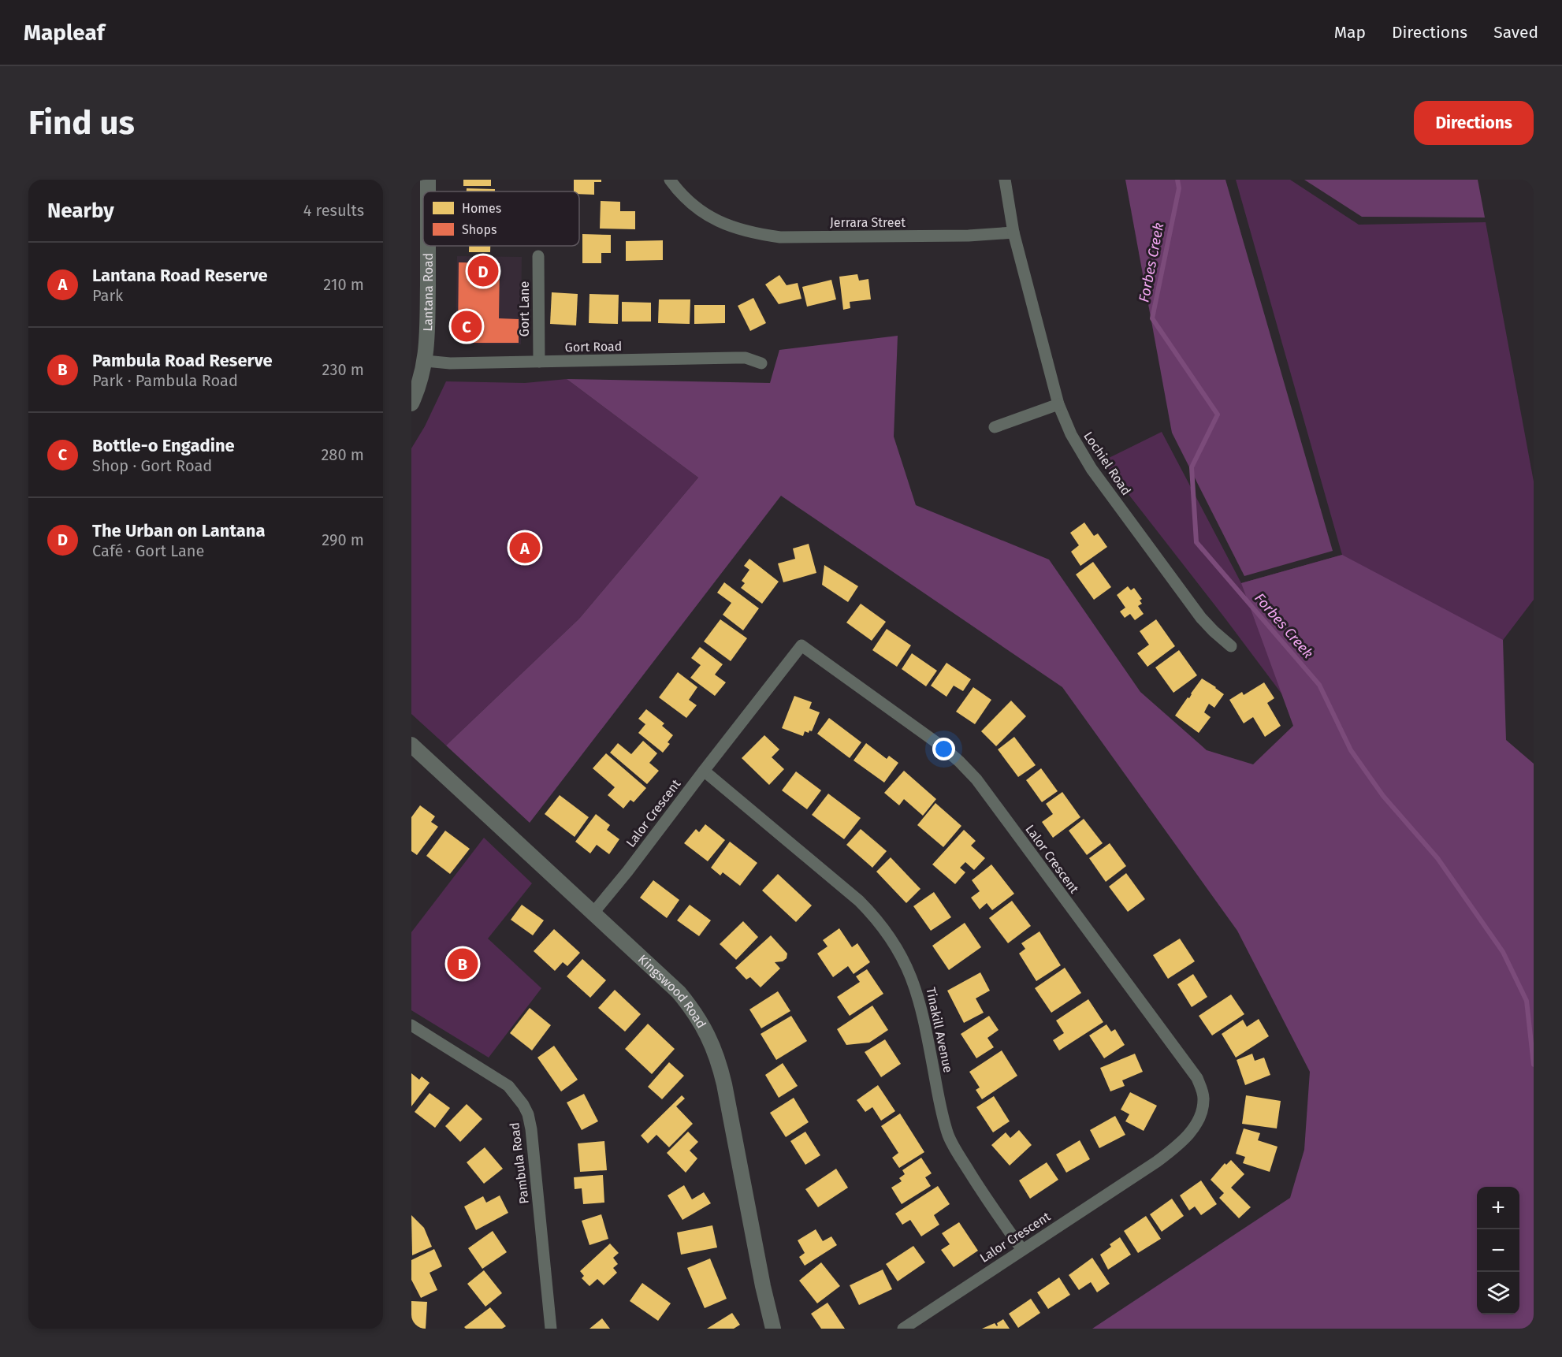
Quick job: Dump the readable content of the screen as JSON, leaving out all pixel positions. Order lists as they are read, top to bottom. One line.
{"streets":{"street":["Jerrara Street","Lantana Road","Gort Lane","Gort Road","Lochiel Road","Lalor Crescent","Kingswood Road","Tinakill Avenue","Pambula Road"]},"crossings":[["Jerrara Street","Lochiel Road"],["Lantana Road","Gort Road"],["Gort Lane","Gort Road"],["Lalor Crescent","Kingswood Road"],["Lalor Crescent","Tinakill Avenue"]],"water":["Forbes Creek"],"legend":["Homes","Shops"],"page":{"header":"Mapleaf","nav":["Map","Directions","Saved"],"buttons":"Directions","title":"Find us","heading":["Nearby","4 results"],"list":[{"mark":"A","name":"Lantana Road Reserve","note":"Park","value":"210 m"},{"mark":"B","name":"Pambula Road Reserve","note":"Park · Pambula Road","value":"230 m"},{"mark":"C","name":"Bottle-o Engadine","note":"Shop · Gort Road","value":"280 m"},{"mark":"D","name":"The Urban on Lantana","note":"Café · Gort Lane","value":"290 m"}],"pins":["D","C","A","B"],"map_buttons":["+","−"]}}
